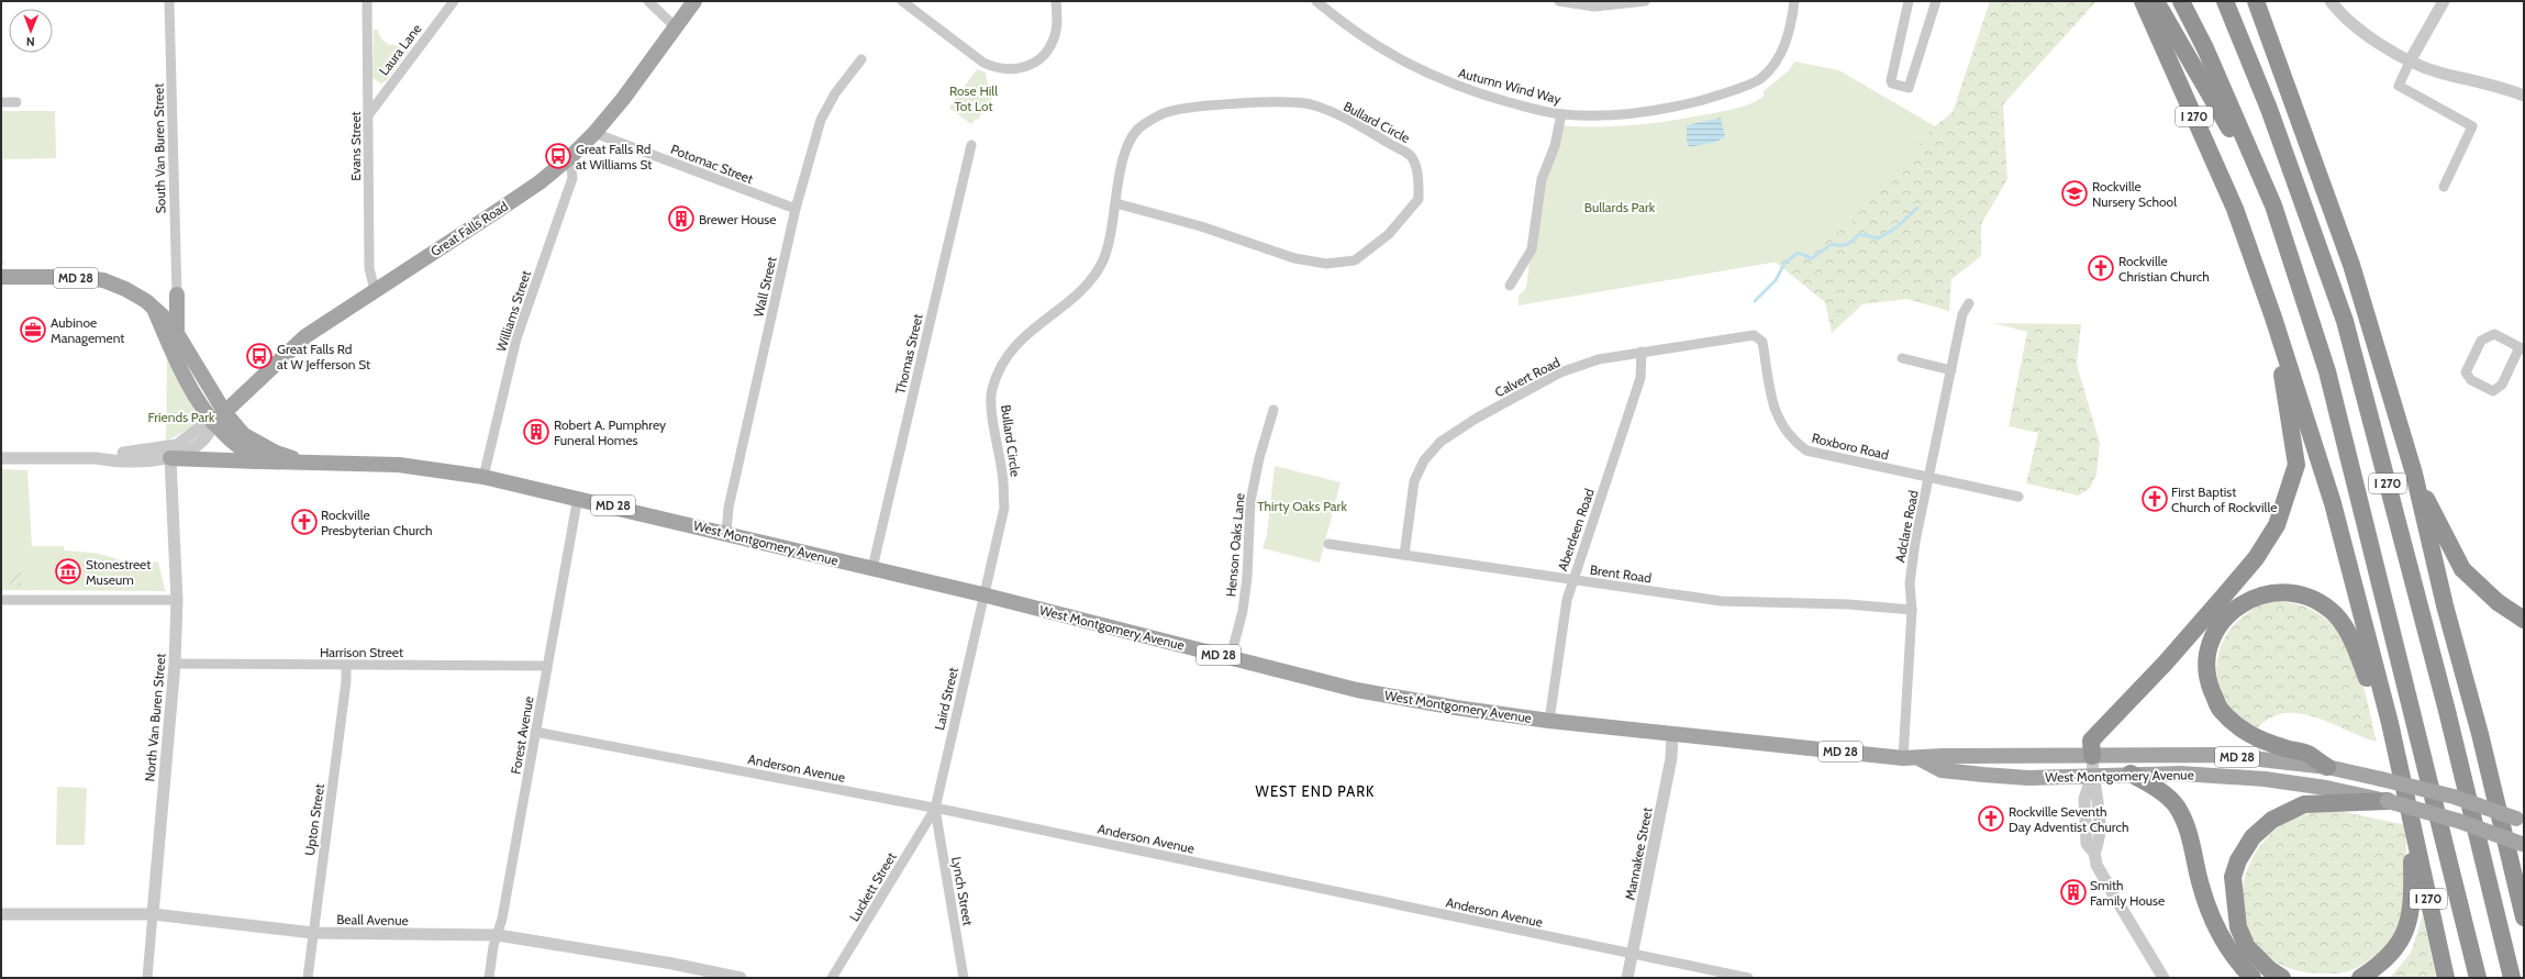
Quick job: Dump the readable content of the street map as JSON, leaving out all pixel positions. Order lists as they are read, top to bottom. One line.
{"streets":{"highway":["I 270"],"main road":["Great Falls Road","MD 28","West Montgomery Avenue"],"street":["Laura Lane","Autumn Wind Way","Bullard Circle","Evans Street","South Van Buren Street","Potomac Street","Wall Street","Williams Street","Thomas Street","Calvert Road","Roxboro Road","Adclare Road","Aberdeen Road","Henson Oaks Lane","Brent Road","Harrison Street","Laird Street","North Van Buren Street","Forest Avenue","Anderson Avenue","Upton Street","Mannakee Street","Luckett Street","Lynch Street","Beall Avenue"]},"crossings":[["Laura Lane","Evans Street"],["Bullard Circle","West Montgomery Avenue"],["Bullard Circle","Laird Street"],["Evans Street","Great Falls Road"],["Potomac Street","Great Falls Road"],["Potomac Street","Wall Street"],["Great Falls Road","MD 28"],["Great Falls Road","Williams Street"],["MD 28","West Montgomery Avenue"],["Wall Street","West Montgomery Avenue"],["Williams Street","West Montgomery Avenue"],["Thomas Street","West Montgomery Avenue"],["Calvert Road","Roxboro Road"],["Calvert Road","Aberdeen Road"],["Calvert Road","Brent Road"],["Roxboro Road","Adclare Road"],["Adclare Road","West Montgomery Avenue"],["Adclare Road","Brent Road"],["Aberdeen Road","West Montgomery Avenue"],["Aberdeen Road","Brent Road"],["West Montgomery Avenue","Henson Oaks Lane"],["West Montgomery Avenue","Laird Street"],["West Montgomery Avenue","Forest Avenue"],["West Montgomery Avenue","Mannakee Street"],["Harrison Street","North Van Buren Street"],["Harrison Street","Forest Avenue"],["Harrison Street","Upton Street"],["Laird Street","Anderson Avenue"],["Laird Street","Luckett Street"],["Laird Street","Lynch Street"],["North Van Buren Street","Beall Avenue"],["Forest Avenue","Anderson Avenue"],["Forest Avenue","Beall Avenue"],["Anderson Avenue","Mannakee Street"],["Anderson Avenue","Luckett Street"],["Anderson Avenue","Lynch Street"],["Upton Street","Beall Avenue"],["Luckett Street","Lynch Street"]],"districts":["WEST END PARK"],"parks":["Rose Hill Tot Lot","Bullards Park","Friends Park","Thirty Oaks Park"],"places":{"bus stop":["Great Falls Rd at Williams St","Great Falls Rd at W Jefferson St"],"school or university":["Rockville Nursery School"],"building":["Brewer House","Robert A. Pumphrey Funeral Homes","Smith Family House"],"church":["Rockville Christian Church","First Baptist Church of Rockville","Rockville Presbyterian Church","Rockville Seventh Day Adventist Church"],"office":["Aubinoe Management"],"museum":["Stonestreet Museum"]},"north":"bottom"}
